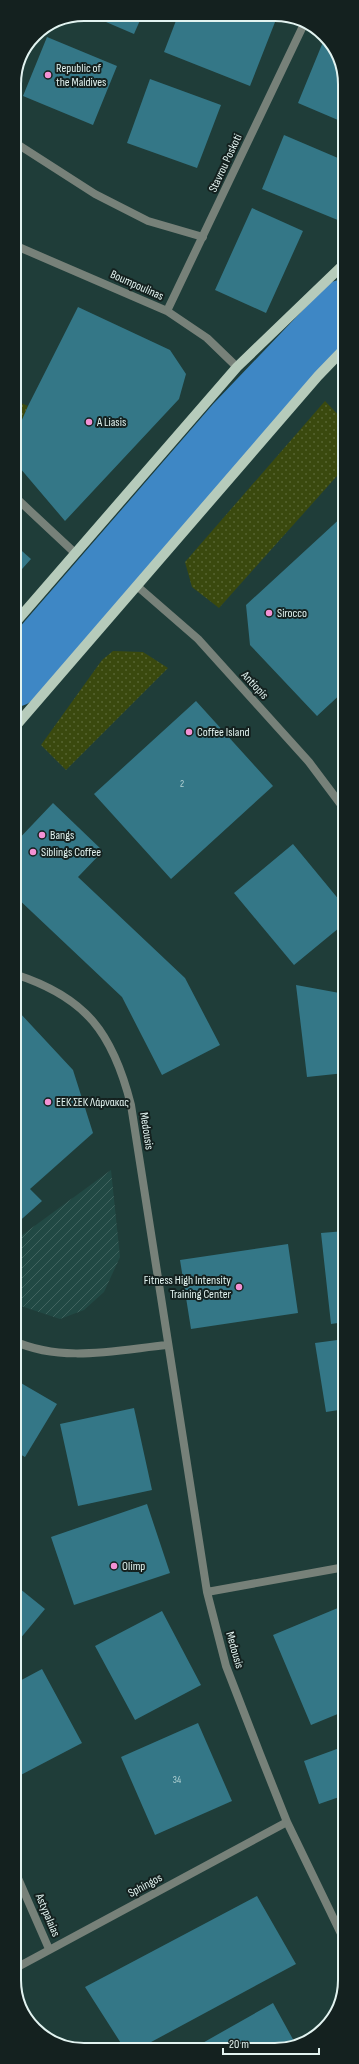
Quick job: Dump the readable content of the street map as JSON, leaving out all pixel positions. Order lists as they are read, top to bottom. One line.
{"streets":{"street":["Stavrou Poskoti","Boumpoulinas","Antiopis","Medousis","Sphingos","Astypalaias"]},"crossings":[["Stavrou Poskoti","Boumpoulinas"],["Medousis","Sphingos"],["Sphingos","Astypalaias"]],"places":["Republic of the Maldives","A Liasis","Sirocco","Coffee Island","Bangs","Siblings Coffee","ΕΕΚ ΣΕΚ Λάρνακας","Fitness High Intensity Training Center","Olimp"],"house_numbers":["2","34"],"scale_bar":"20 m"}
